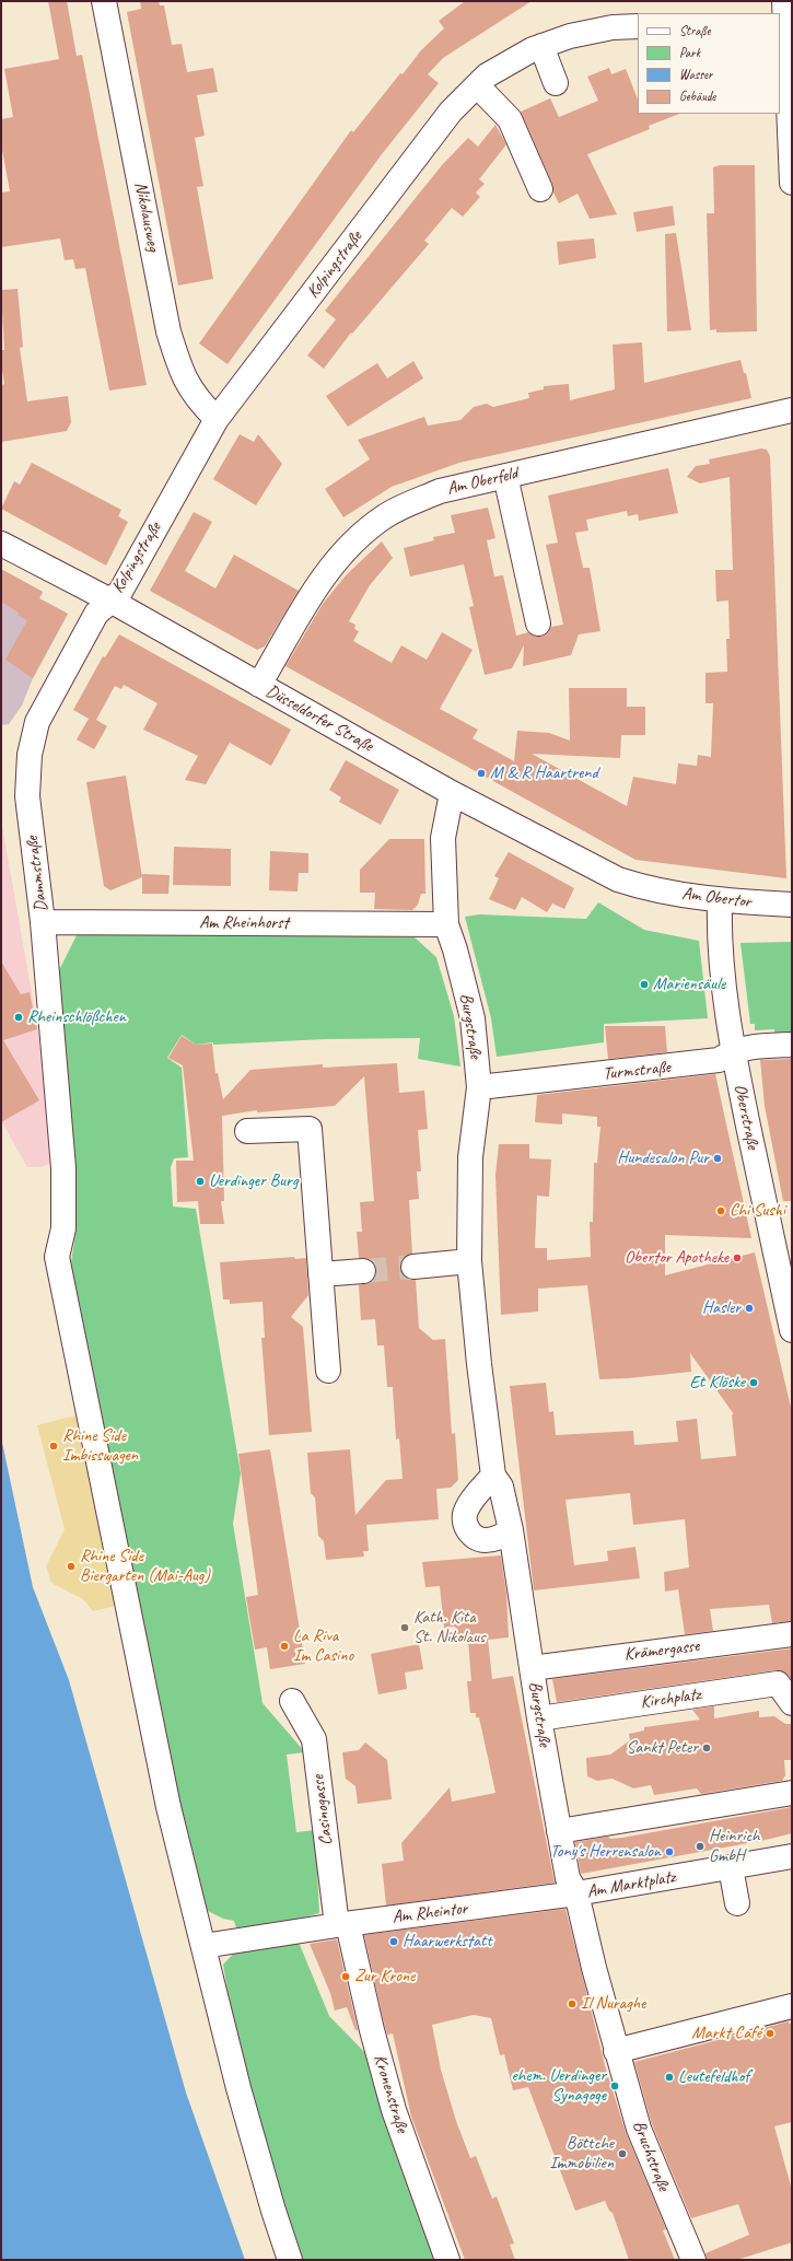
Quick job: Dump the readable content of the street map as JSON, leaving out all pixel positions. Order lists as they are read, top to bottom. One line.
{"streets":{"street":["Nikolausweg","Kolpingstraße","Am Oberfeld","Düsseldorfer Straße","Dammstraße","Am Obertor","Am Rheinhorst","Burgstraße","Turmstraße","Oberstraße","Krämergasse","Kirchplatz","Casinogasse","Am Marktplatz","Am Rheintor","Kronenstraße","Bruchstraße"]},"crossings":[["Nikolausweg","Kolpingstraße"],["Kolpingstraße","Düsseldorfer Straße"],["Kolpingstraße","Dammstraße"],["Am Oberfeld","Düsseldorfer Straße"],["Düsseldorfer Straße","Dammstraße"],["Düsseldorfer Straße","Am Obertor"],["Düsseldorfer Straße","Burgstraße"],["Dammstraße","Am Rheinhorst"],["Dammstraße","Am Rheintor"],["Am Obertor","Oberstraße"],["Am Rheinhorst","Burgstraße"],["Burgstraße","Turmstraße"],["Burgstraße","Krämergasse"],["Burgstraße","Kirchplatz"],["Burgstraße","Am Marktplatz"],["Burgstraße","Am Rheintor"],["Turmstraße","Oberstraße"],["Casinogasse","Am Rheintor"],["Casinogasse","Kronenstraße"],["Am Marktplatz","Am Rheintor"],["Am Marktplatz","Bruchstraße"],["Am Rheintor","Kronenstraße"]],"places":["M & R Haartrend","Mariensäule","Rheinschlößchen","Hundesalon Pur","Uerdinger Burg","Chi Sushi","Obertor Apotheke","Hasler","Et Klöske","Rhine Side Imbisswagen","Rhine Side Biergarten (Mai-Aug)","Kath. Kita St. Nikolaus","La Riva Im Casino","Sankt Peter","Heinrich GmbH","Tony's Herrensalon","Haarwerkstatt","Zur Krone","Il Nuraghe","Markt Café","Leutefeldhof","ehem. Uerdinger Synagoge","Böttche Immobilien"],"legend":["Straße","Park","Wasser","Gebäude"]}
